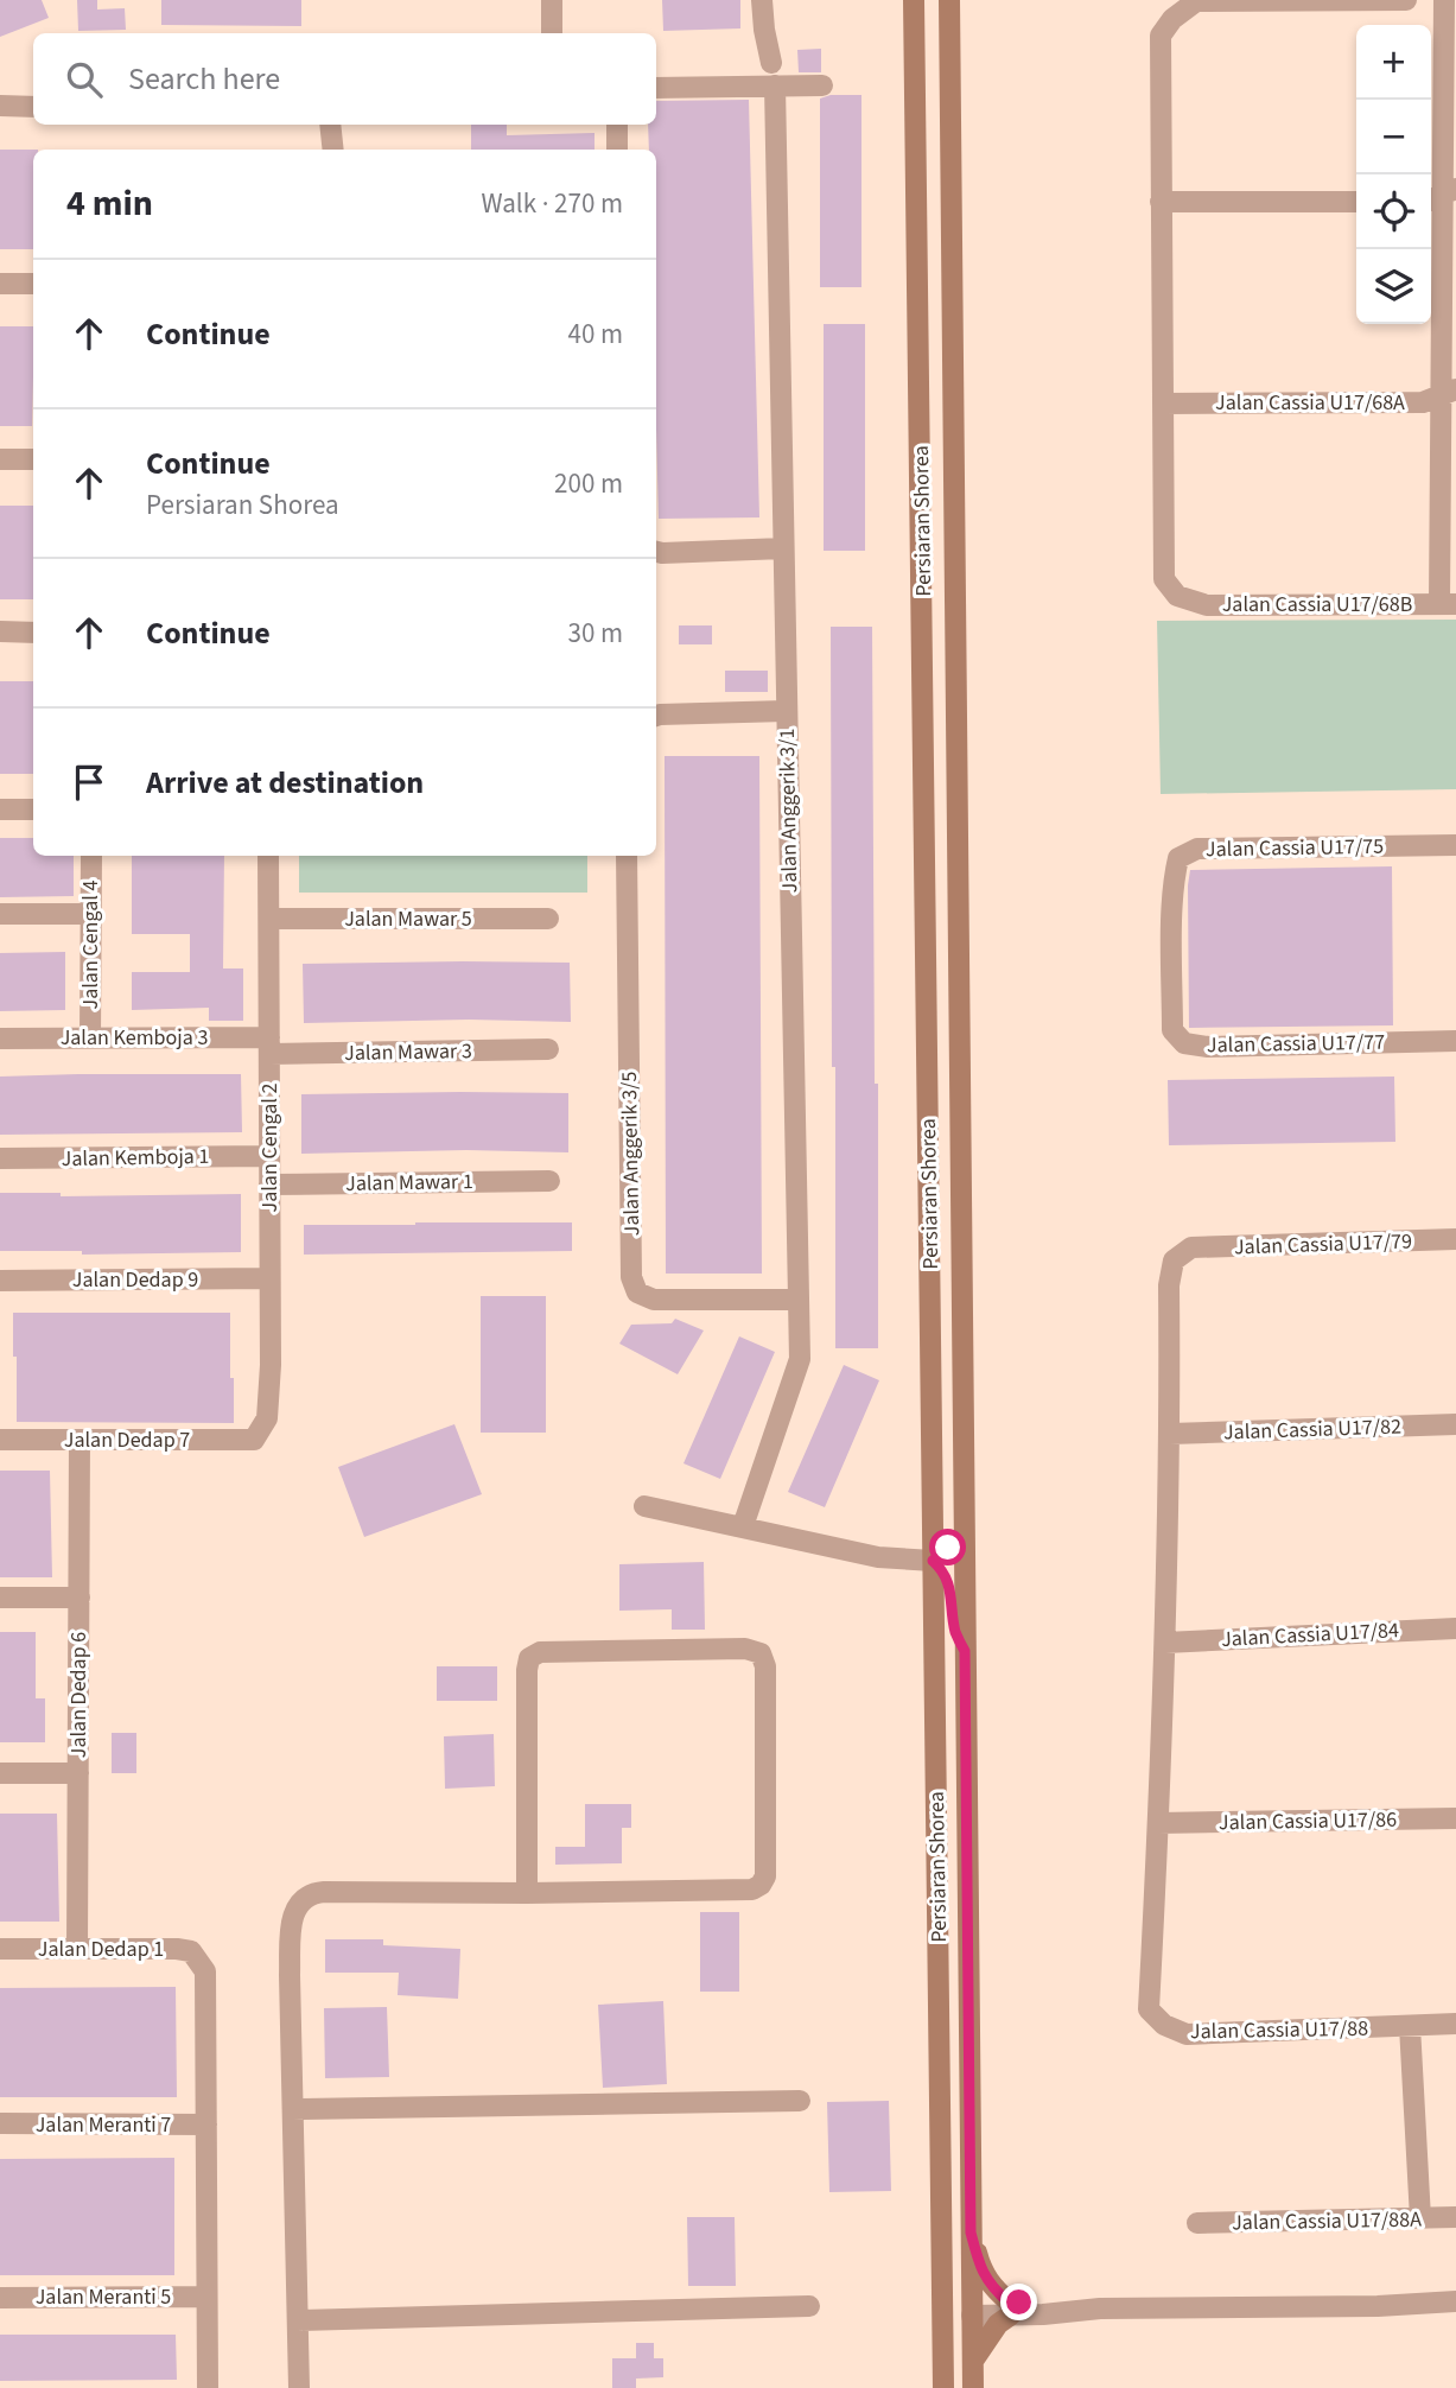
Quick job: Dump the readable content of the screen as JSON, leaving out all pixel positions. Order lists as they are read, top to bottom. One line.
{"streets":{"main road":["Persiaran Shorea"],"street":["Jalan Cassia U17/68A","Jalan Cassia U17/68B","Jalan Anggerik 3/1","Jalan Cassia U17/75","Jalan Mawar 5","Jalan Cengal 4","Jalan Kemboja 3","Jalan Cassia U17/77","Jalan Mawar 3","Jalan Cengal 2","Jalan Anggerik 3/5","Jalan Kemboja 1","Jalan Mawar 1","Jalan Cassia U17/79","Jalan Dedap 9","Jalan Cassia U17/82","Jalan Dedap 7","Jalan Cassia U17/84","Jalan Dedap 6","Jalan Cassia U17/86","Jalan Dedap 1","Jalan Cassia U17/88","Jalan Meranti 7","Jalan Cassia U17/88A","Jalan Meranti 5"]},"crossings":[["Jalan Cassia U17/68A","Jalan Cassia U17/68B"],["Jalan Anggerik 3/1","Jalan Anggerik 3/5"],["Jalan Cassia U17/75","Jalan Cassia U17/77"],["Jalan Mawar 5","Jalan Cengal 2"],["Jalan Cengal 4","Jalan Kemboja 3"],["Jalan Kemboja 3","Jalan Mawar 3"],["Jalan Kemboja 3","Jalan Cengal 2"],["Jalan Mawar 3","Jalan Cengal 2"],["Jalan Cengal 2","Jalan Kemboja 1"],["Jalan Cengal 2","Jalan Mawar 1"],["Jalan Cengal 2","Jalan Dedap 9"],["Jalan Cengal 2","Jalan Dedap 7"],["Jalan Cassia U17/79","Jalan Cassia U17/88"],["Jalan Cassia U17/82","Jalan Cassia U17/88"],["Jalan Dedap 7","Jalan Dedap 6"],["Jalan Cassia U17/84","Jalan Cassia U17/88"],["Jalan Dedap 6","Jalan Dedap 1"],["Jalan Cassia U17/86","Jalan Cassia U17/88"],["Jalan Dedap 1","Jalan Meranti 7"]],"page":{"map_buttons":["+","−"],"search":"Search here","heading":["4 min","Walk · 270 m"],"list":[["Continue","40 m"],["Continue","Persiaran Shorea","200 m"],["Continue","30 m"],"Arrive at destination"]}}
